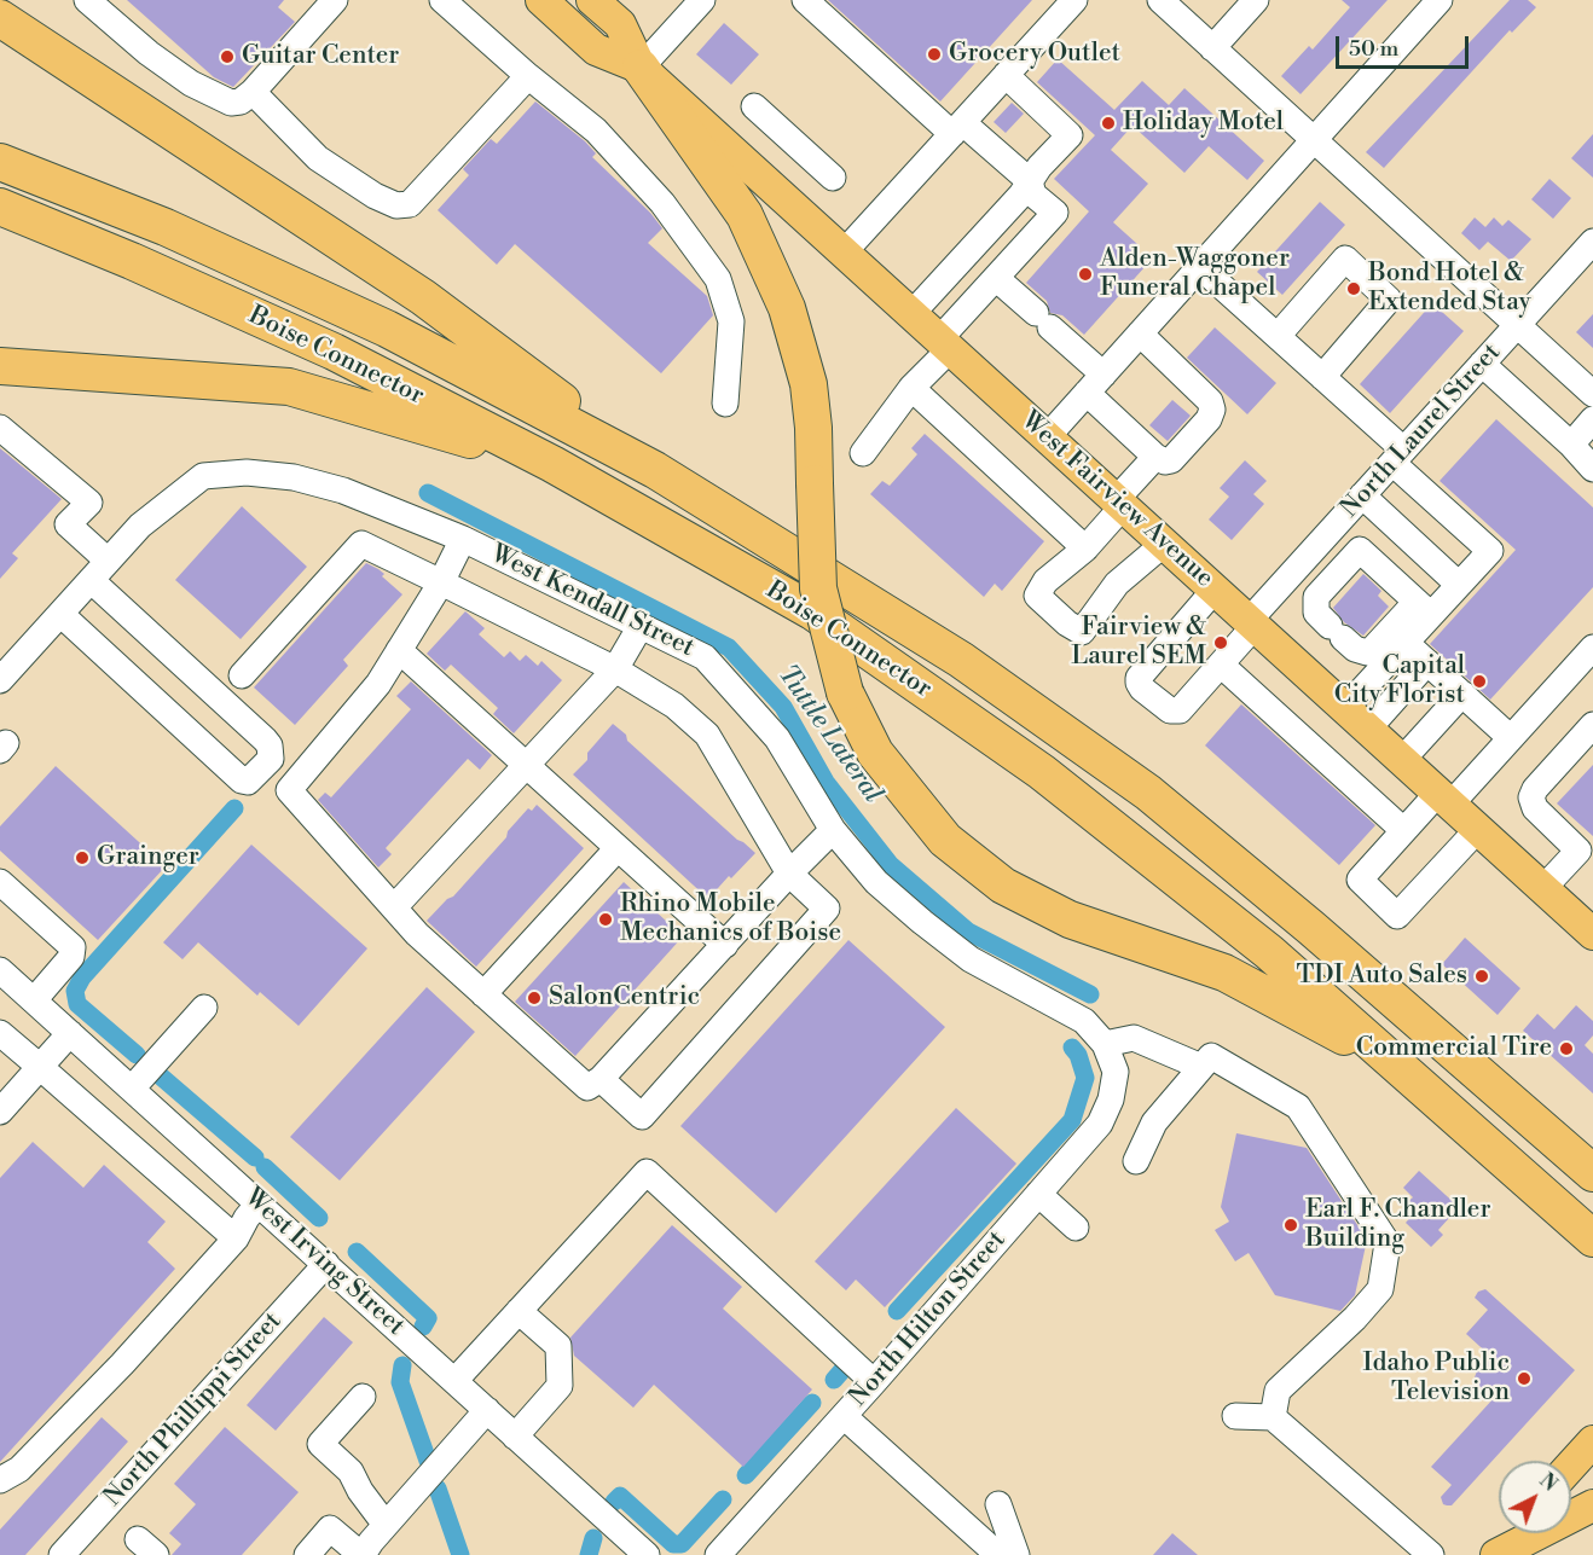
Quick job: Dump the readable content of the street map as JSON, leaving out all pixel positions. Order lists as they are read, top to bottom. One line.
{"streets":{"highway":["Boise Connector"],"main road":["West Fairview Avenue"],"street":["North Laurel Street","West Kendall Street","West Irving Street","North Hilton Street","North Phillippi Street"]},"crossings":[["North Laurel Street","West Fairview Avenue"],["West Kendall Street","North Hilton Street"],["West Irving Street","North Phillippi Street"]],"water":["Tuttle Lateral"],"places":["Grocery Outlet","Guitar Center","Holiday Motel","Alden-Waggoner Funeral Chapel","Bond Hotel & Extended Stay","Fairview & Laurel SEM","Capital City Florist","Grainger","Rhino Mobile Mechanics of Boise","TDI Auto Sales","SalonCentric","Commercial Tire","Earl F. Chandler Building","Idaho Public Television"],"scale_bar":"50 m","north":"top right"}
